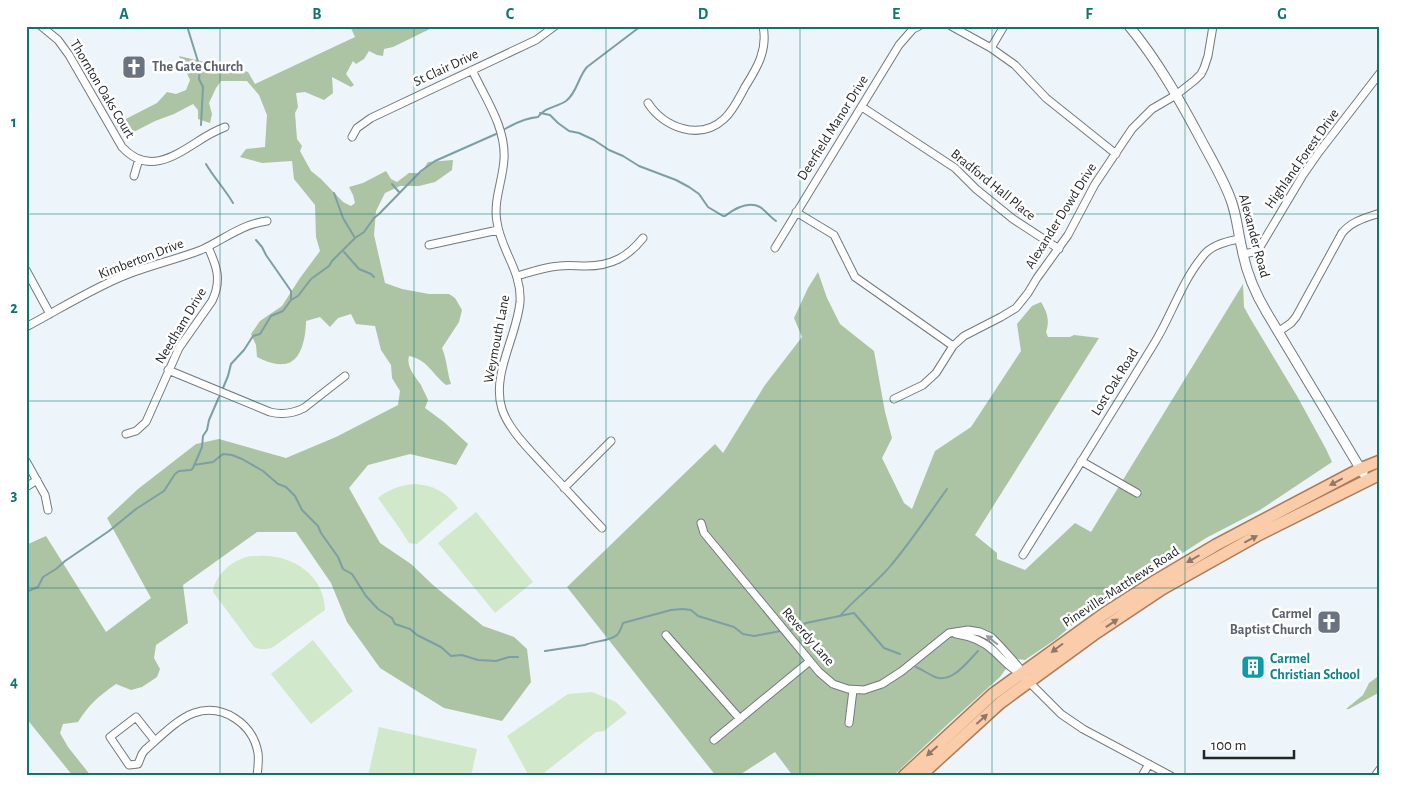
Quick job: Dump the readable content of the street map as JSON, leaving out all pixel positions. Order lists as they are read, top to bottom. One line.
{"streets":{"main road":["Pineville-Matthews Road"],"street":["St Clair Drive","Thornton Oaks Court","Deerfield Manor Drive","Highland Forest Drive","Bradford Hall Place","Alexander Dowd Drive","Alexander Road","Kimberton Drive","Needham Drive","Weymouth Lane","Lost Oak Road","Reverdy Lane"]},"crossings":[["St Clair Drive","Weymouth Lane"],["Deerfield Manor Drive","Bradford Hall Place"],["Highland Forest Drive","Alexander Road"],["Bradford Hall Place","Alexander Dowd Drive"],["Alexander Dowd Drive","Alexander Road"],["Alexander Road","Lost Oak Road"],["Alexander Road","Pineville-Matthews Road"],["Kimberton Drive","Needham Drive"]],"places":{"church":["The Gate Church","Carmel Baptist Church"],"building":["Carmel Christian School"]},"scale_bar":"100 m","grid":{"columns":["A","B","C","D","E","F","G"],"rows":["1","2","3","4"]}}
